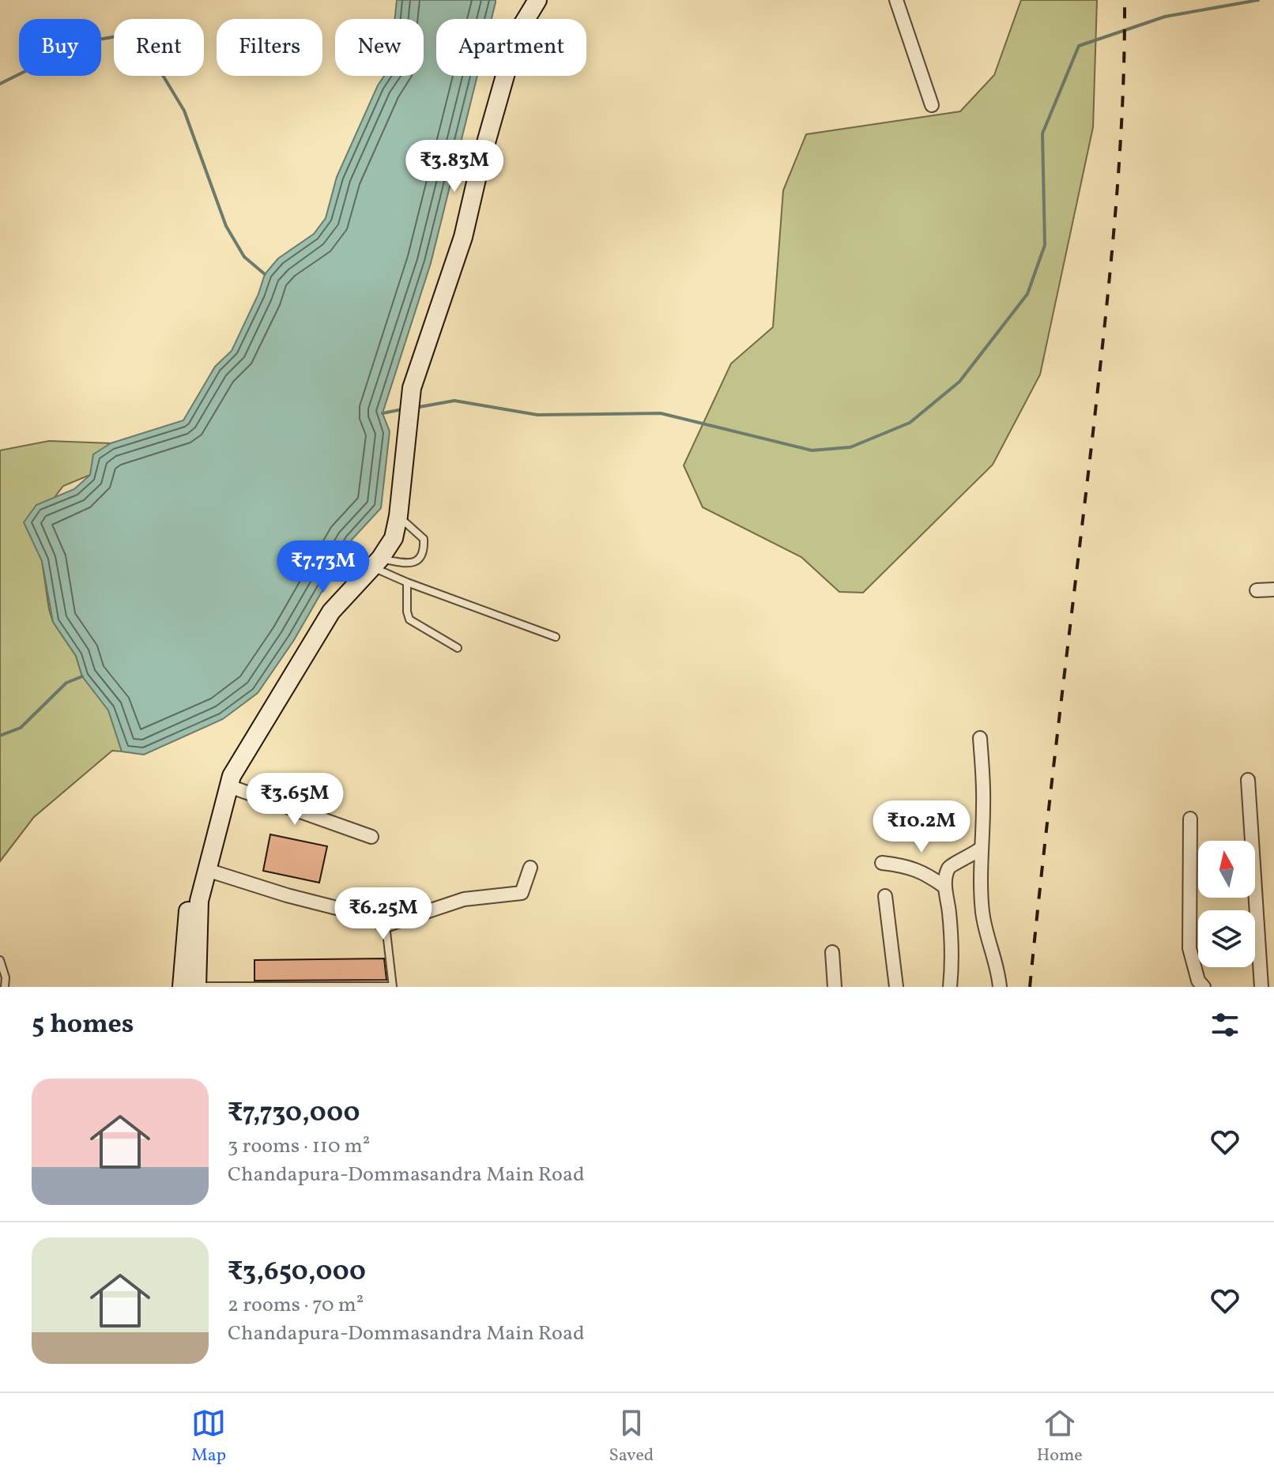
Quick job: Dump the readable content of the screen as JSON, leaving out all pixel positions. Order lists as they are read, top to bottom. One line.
{"north":"top","page":{"chip":["Buy","Rent","Filters","New","Apartment"],"price":["₹3.83M","₹7.73M","₹3.65M","₹10.2M","₹6.25M"],"heading":"5 homes","list":[{"name":"₹7,730,000","note":"3 rooms · 110 m² · Chandapura-Dommasandra Main Road"},{"name":"₹3,650,000","note":"2 rooms · 70 m² · Chandapura-Dommasandra Main Road"}],"tabs":["Map","Saved","Home"]}}
